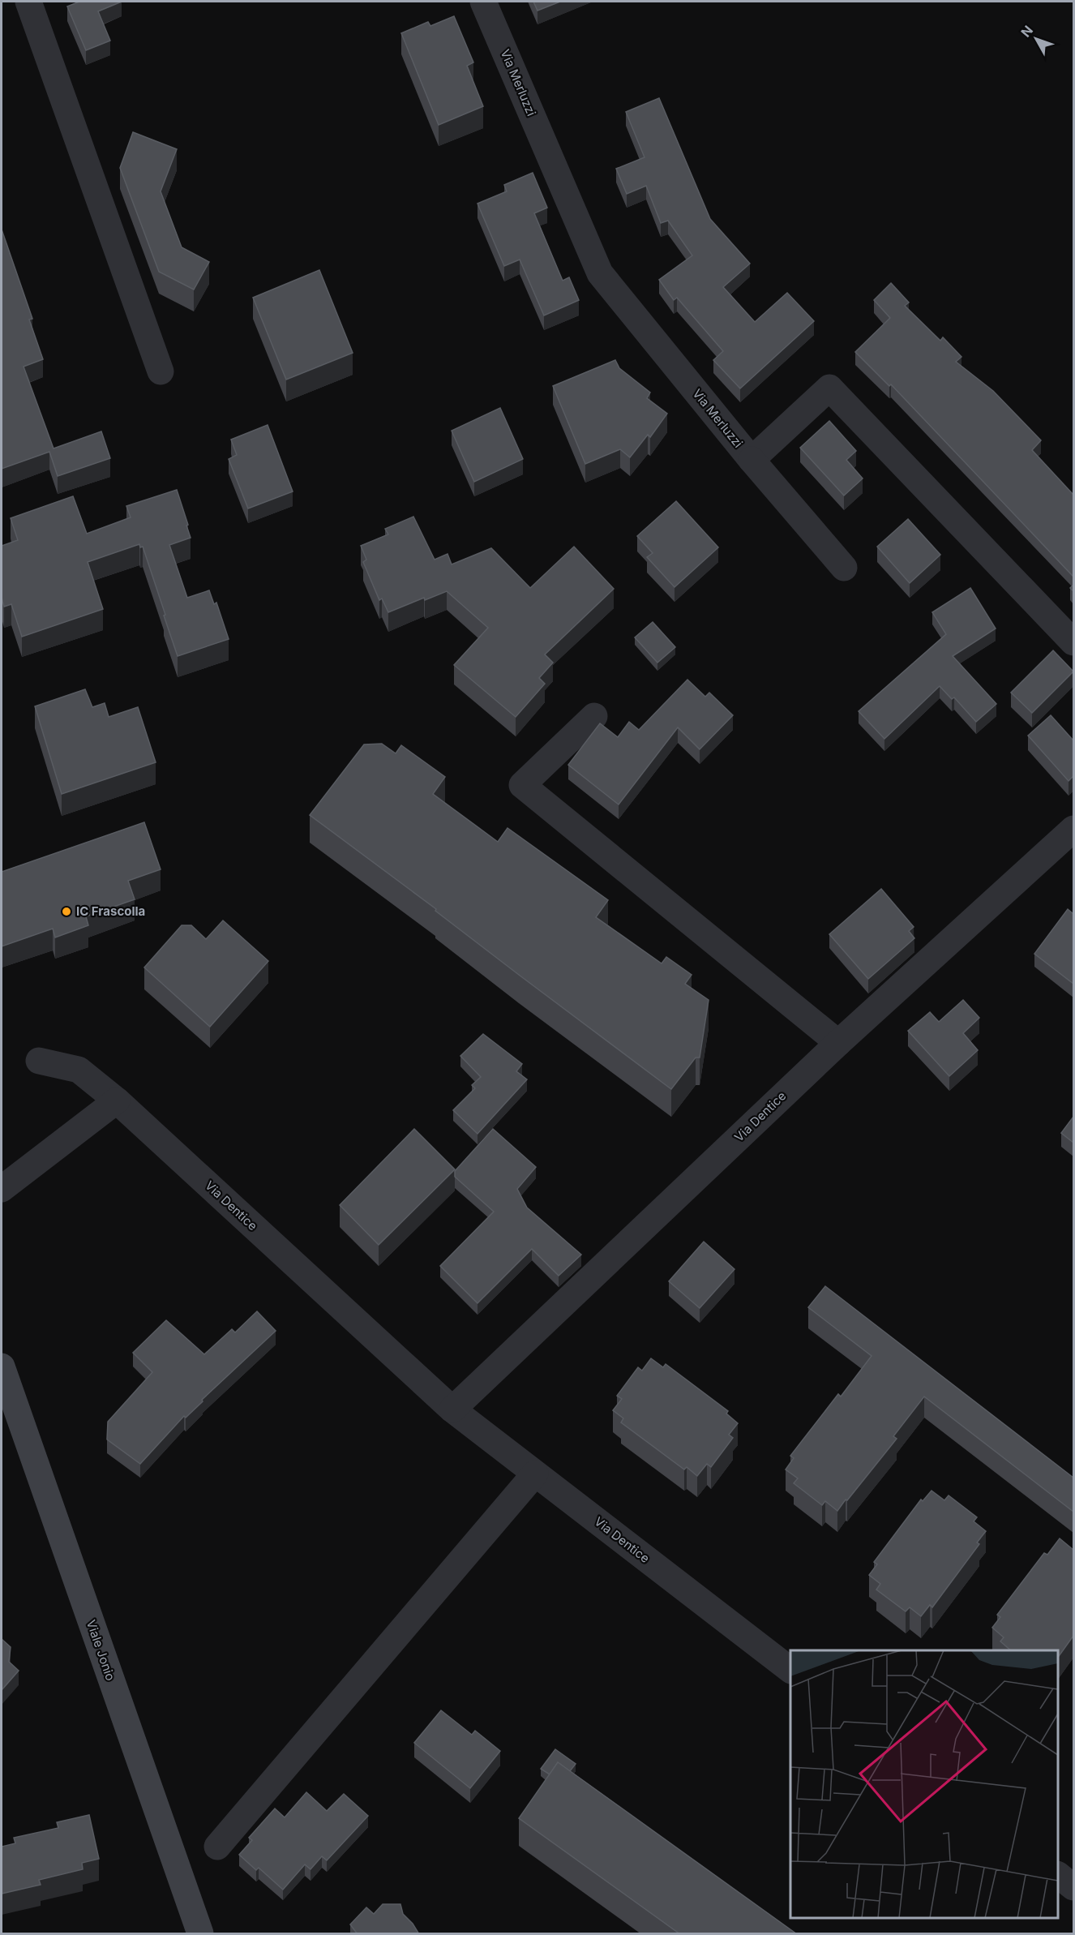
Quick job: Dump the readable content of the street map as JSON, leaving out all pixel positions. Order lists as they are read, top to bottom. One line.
{"streets":{"street":["Via Merluzzi","Via Dentice","Viale Jonio"]},"places":["IC Frascolla"],"north":"top left"}
